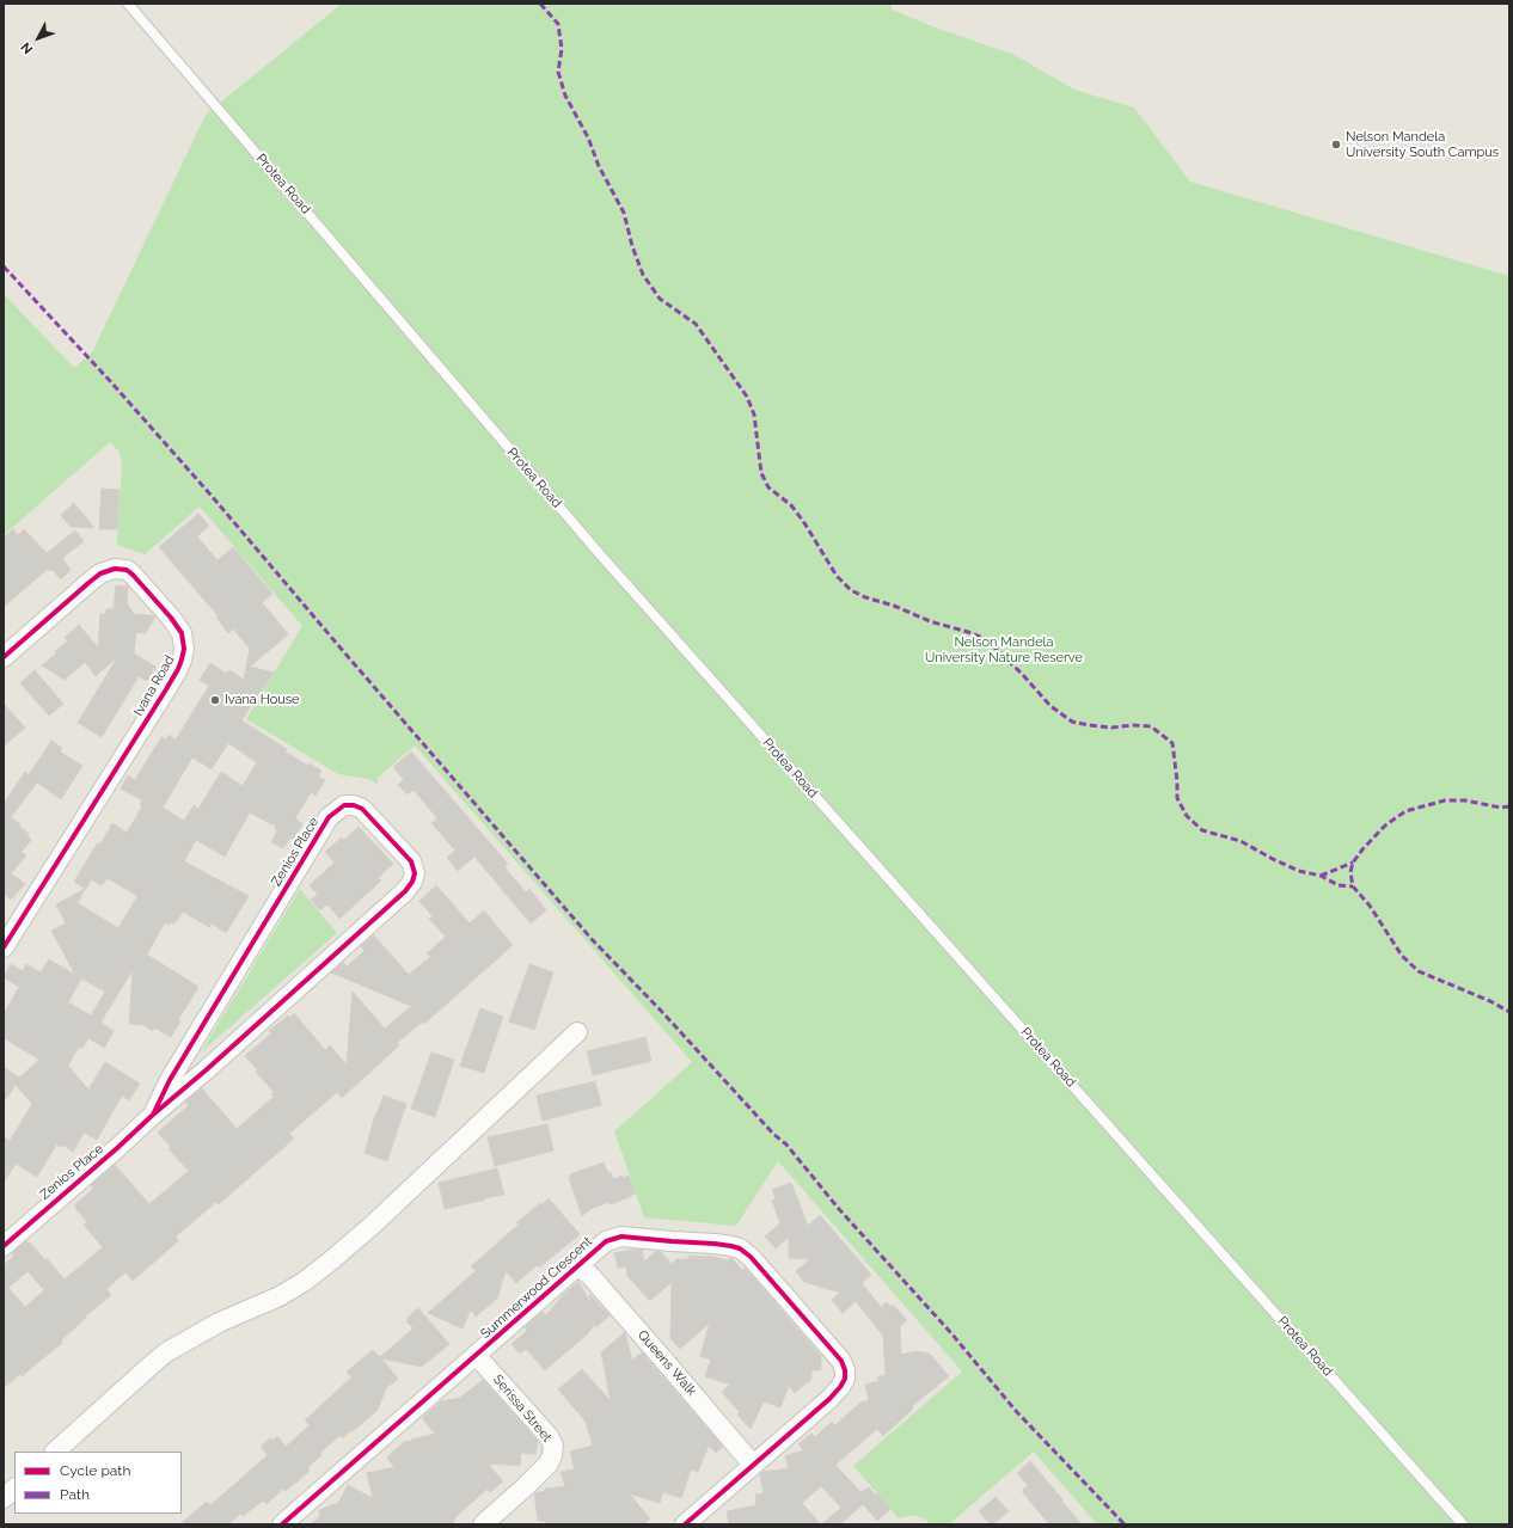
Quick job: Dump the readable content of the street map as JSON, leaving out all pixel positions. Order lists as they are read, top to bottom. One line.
{"streets":{"street":["Ivana Road","Zenios Place","Summerwood Crescent","Queens Walk","Serissa Street"],"lane":["Protea Road"]},"crossings":[["Summerwood Crescent","Queens Walk"],["Summerwood Crescent","Serissa Street"]],"parks":["Nelson Mandela University Nature Reserve"],"places":["Nelson Mandela University South Campus","Ivana House"],"legend":["Cycle path","Path"],"north":"bottom left"}
